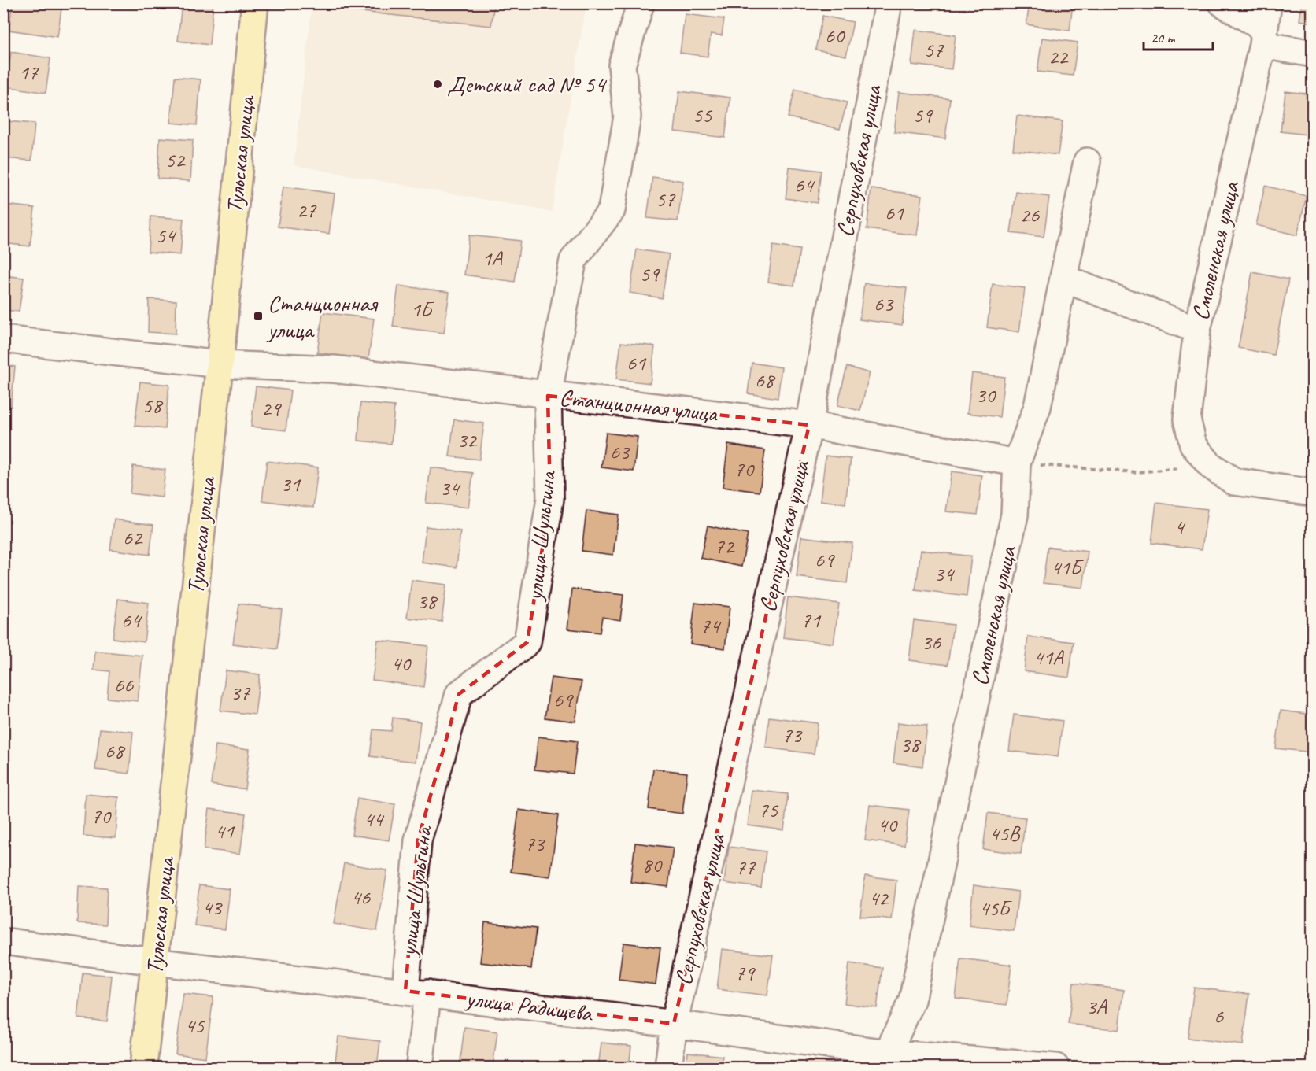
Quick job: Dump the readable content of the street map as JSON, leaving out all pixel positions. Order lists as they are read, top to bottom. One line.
{"streets":{"main road":["Тульская улица"],"street":["Серпуховская улица","Смоленская улица","Станционная улица","улица Шульгина","улица Радищева"]},"crossings":[["Тульская улица","Станционная улица"],["Тульская улица","улица Радищева"],["Серпуховская улица","Станционная улица"],["Серпуховская улица","улица Радищева"],["Смоленская улица","Станционная улица"],["Смоленская улица","улица Радищева"],["Станционная улица","улица Шульгина"],["улица Шульгина","улица Радищева"]],"places":{"other":["Детский сад № 54"],"transit":["Станционная улица"]},"house_numbers":["60","57","22","17","55","59","52","64","57","27","61","26","54","1А","59","63","1Б","61","68","30","58","29","32","63","70","31","34","4","62","72","69","41Б","34","38","64","71","74","36","41А","40","66","37","69","73","38","68","75","70","44","40","41","45В","73","80","77","46","42","43","45Б","79","3А","6","45"],"scale_bar":"20 m"}
